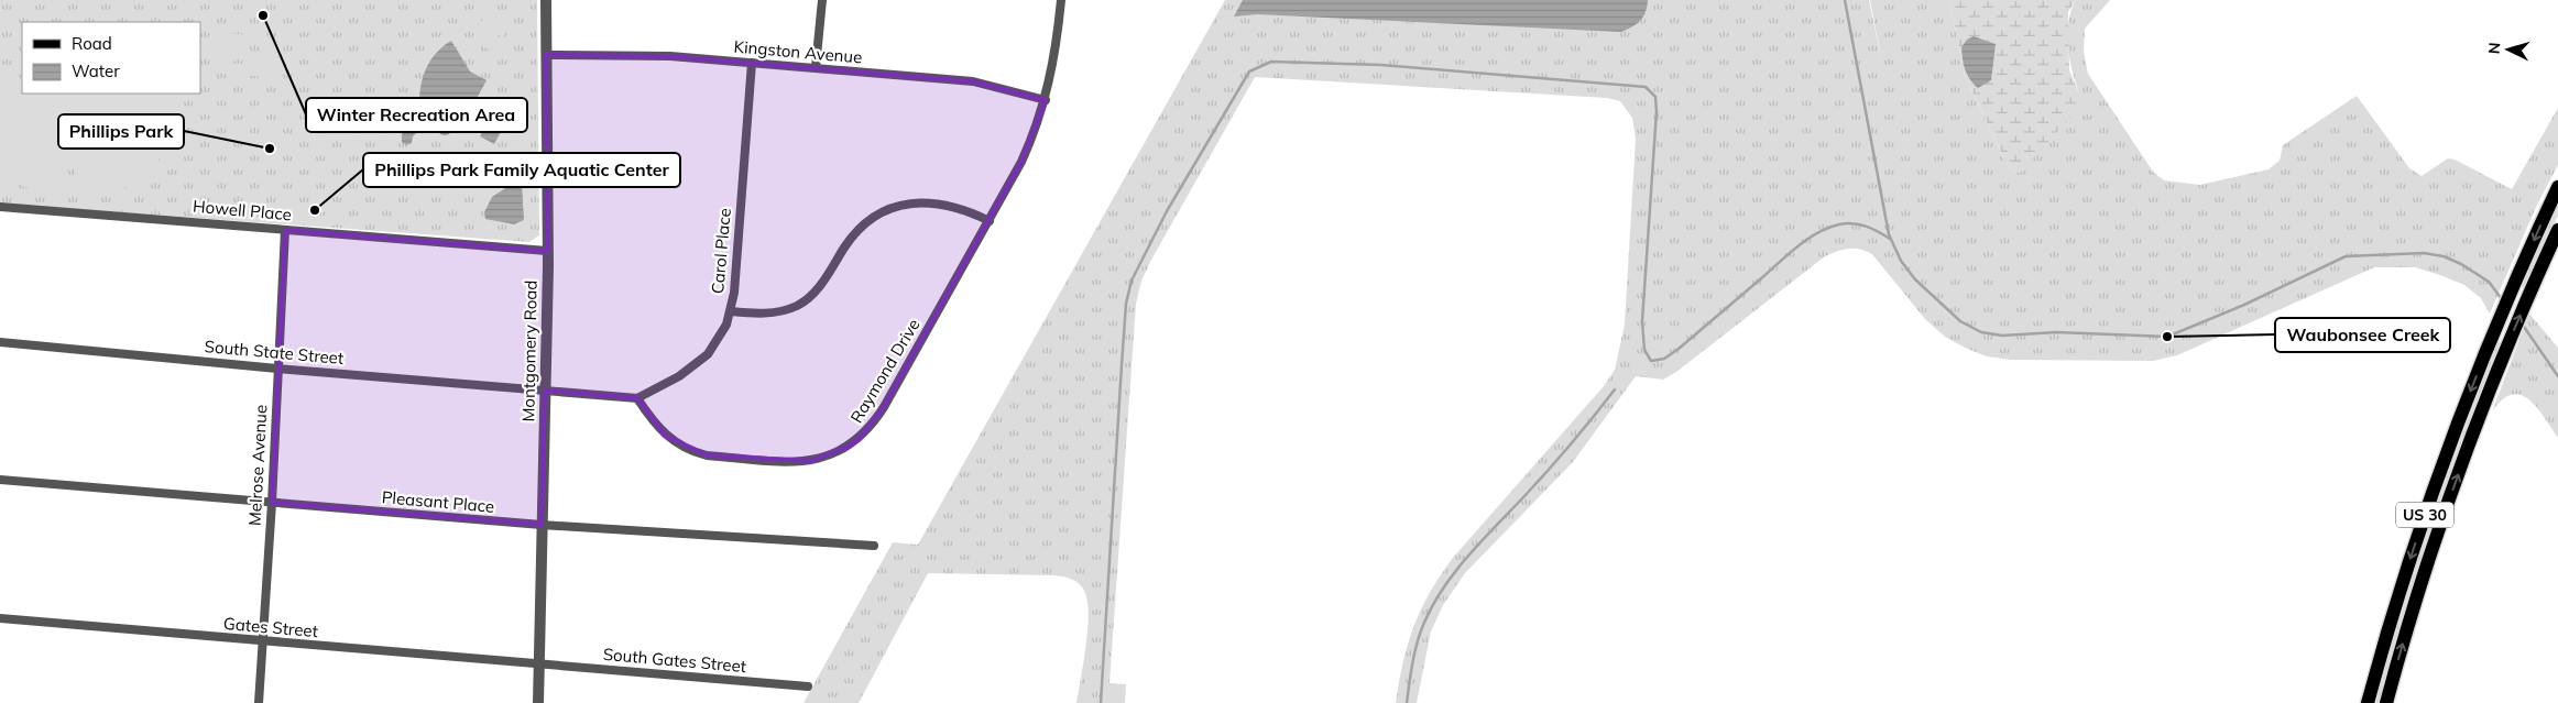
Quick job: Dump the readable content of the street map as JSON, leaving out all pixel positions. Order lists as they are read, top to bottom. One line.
{"streets":{"main road":["US 30"],"street":["Kingston Avenue","Howell Place","Carol Place","Montgomery Road","South State Street","Raymond Drive","Melrose Avenue","Pleasant Place","Gates Street","South Gates Street"]},"crossings":[["Kingston Avenue","Carol Place"],["Kingston Avenue","Montgomery Road"],["Kingston Avenue","Raymond Drive"],["Howell Place","Montgomery Road"],["Howell Place","Melrose Avenue"],["Carol Place","Raymond Drive"],["Montgomery Road","South State Street"],["Montgomery Road","Pleasant Place"],["Montgomery Road","Gates Street"],["Montgomery Road","South Gates Street"],["South State Street","Melrose Avenue"],["Melrose Avenue","Pleasant Place"],["Melrose Avenue","Gates Street"],["Gates Street","South Gates Street"]],"places":["Winter Recreation Area","Phillips Park","Phillips Park Family Aquatic Center","Waubonsee Creek"],"legend":["Road","Water"],"north":"left"}
